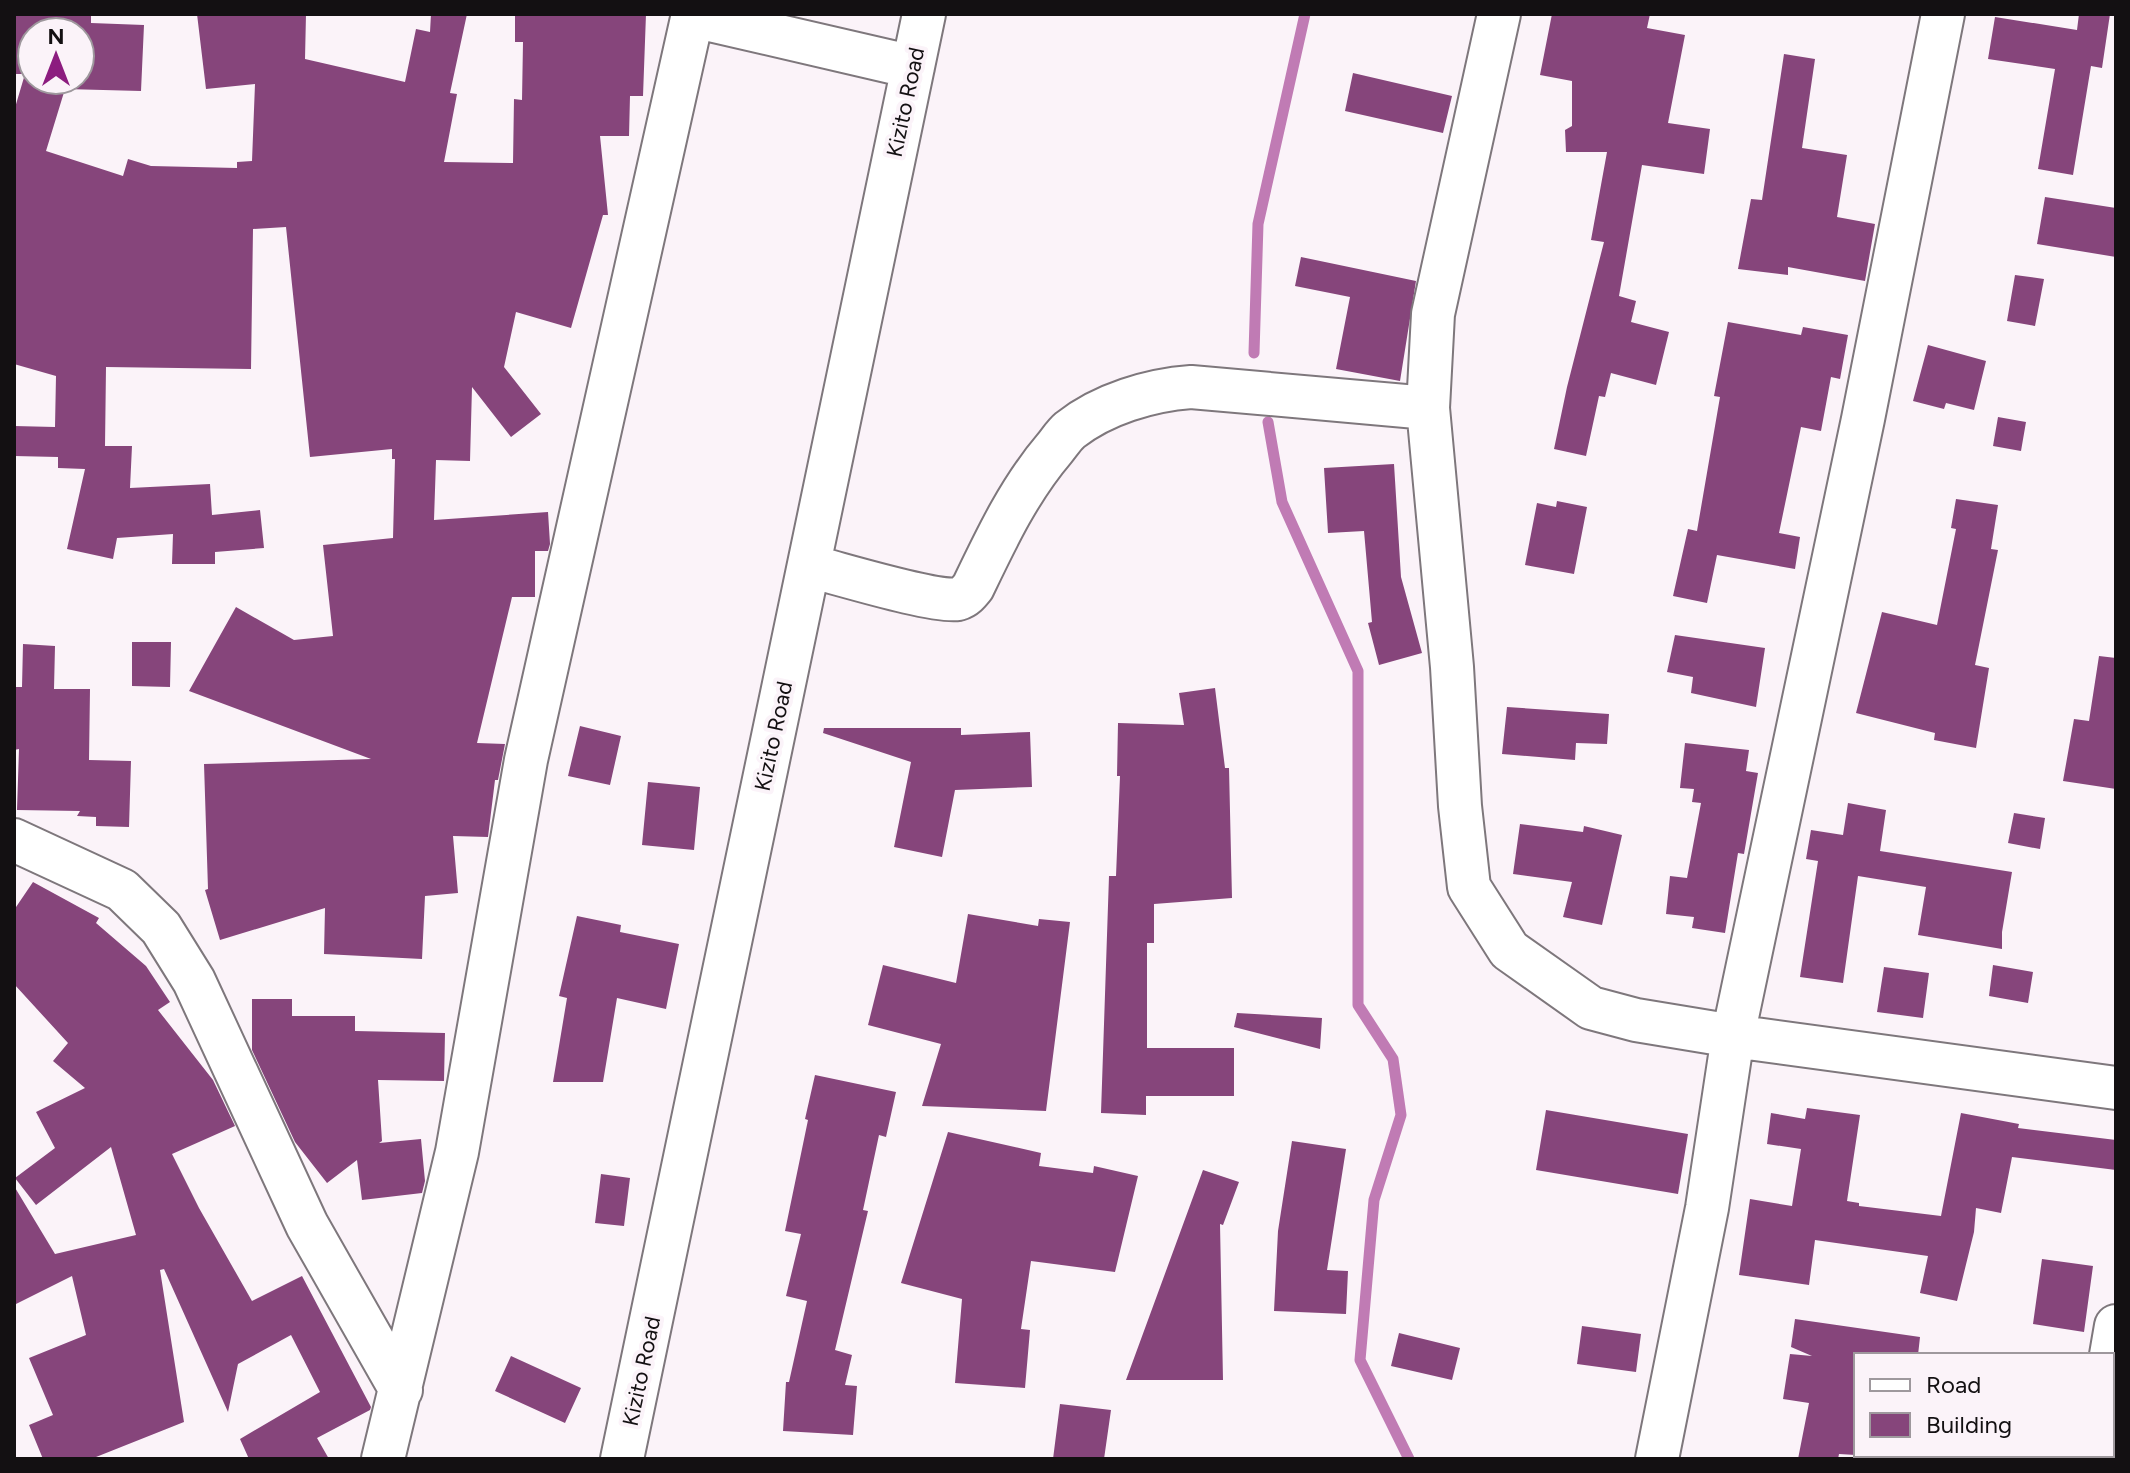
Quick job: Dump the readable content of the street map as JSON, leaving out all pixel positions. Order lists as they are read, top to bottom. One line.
{"streets":{"street":["Kizito Road"]},"legend":["Road","Building"],"north":"top"}
